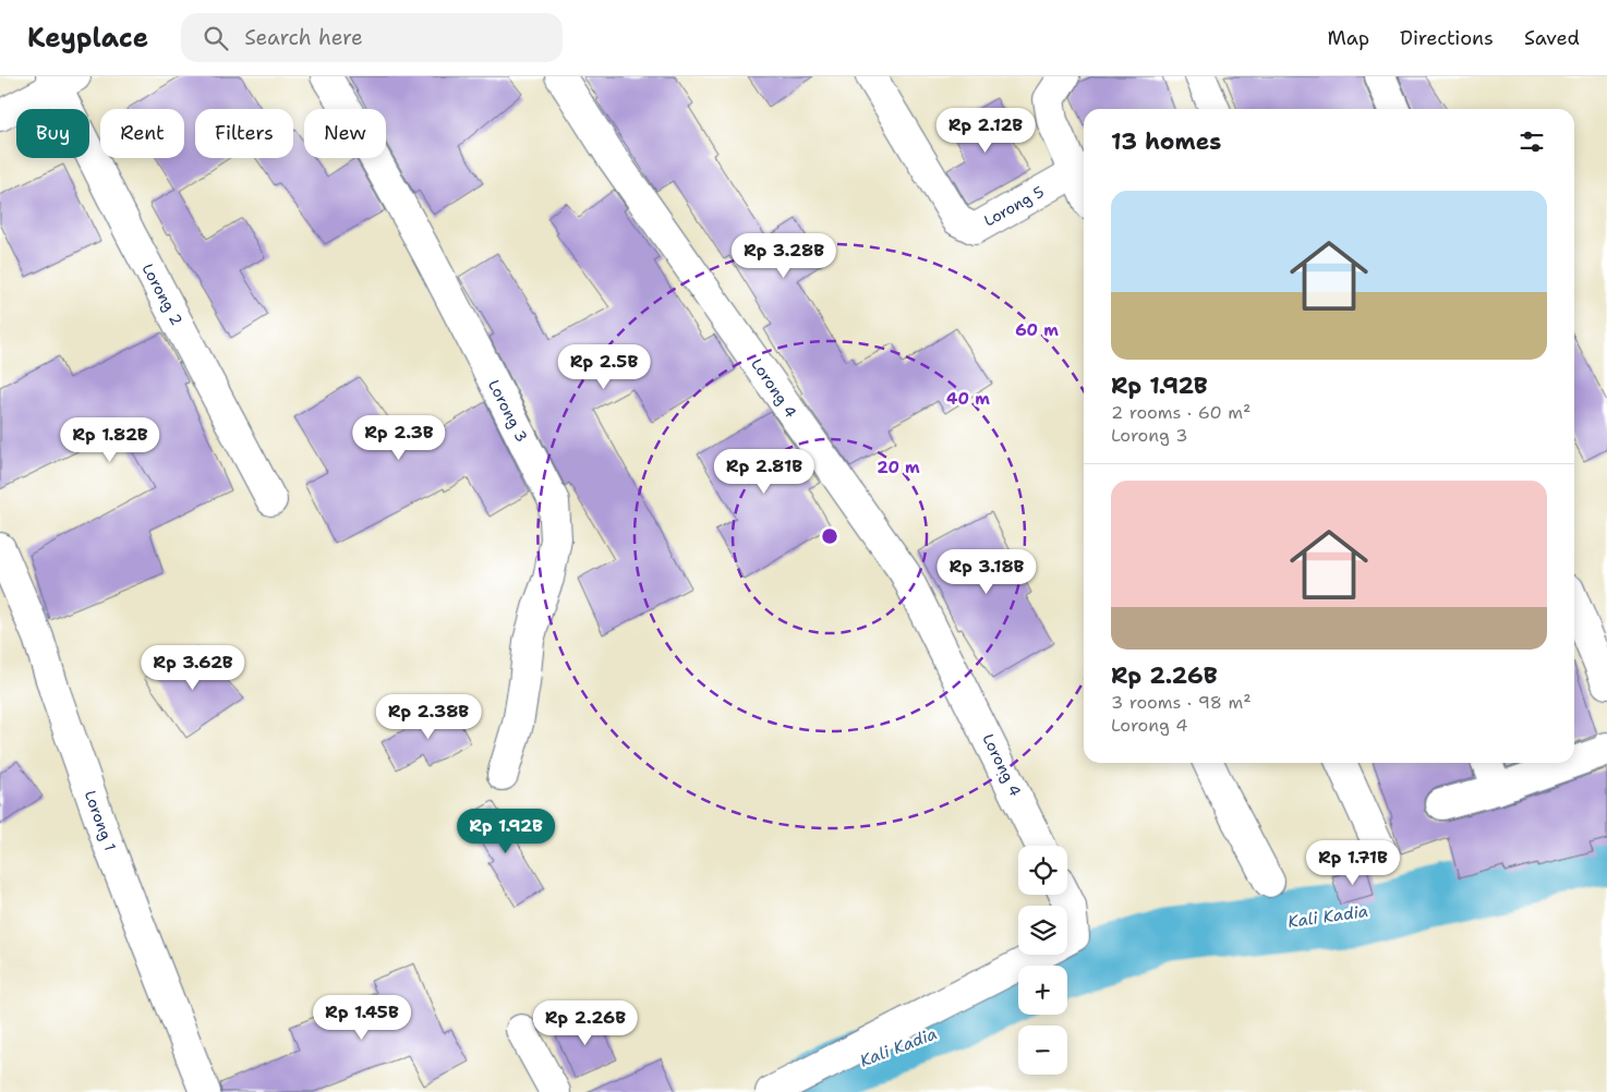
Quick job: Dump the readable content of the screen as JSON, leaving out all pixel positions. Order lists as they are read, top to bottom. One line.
{"streets":{"street":["Lorong 5","Lorong 2","Lorong 4","Lorong 3","Lorong 1"]},"water":["Kali Kadia"],"page":{"header":"Keyplace","search":"Search here","nav":["Map","Directions","Saved"],"price":["Rp 2.12B","Rp 3.28B","Rp 2.5B","Rp 2.3B","Rp 1.82B","Rp 2.81B","Rp 3.18B","Rp 3.62B","Rp 2.38B","Rp 1.92B","Rp 1.71B","Rp 1.45B","Rp 2.26B"],"chip":["Buy","Rent","Filters","New"],"heading":"13 homes","list":[{"name":"Rp 1.92B","note":"2 rooms · 60 m² · Lorong 3"},{"name":"Rp 2.26B","note":"3 rooms · 98 m² · Lorong 4"}],"map_buttons":["+","−"]},"rings":["60 m","40 m","20 m"]}
